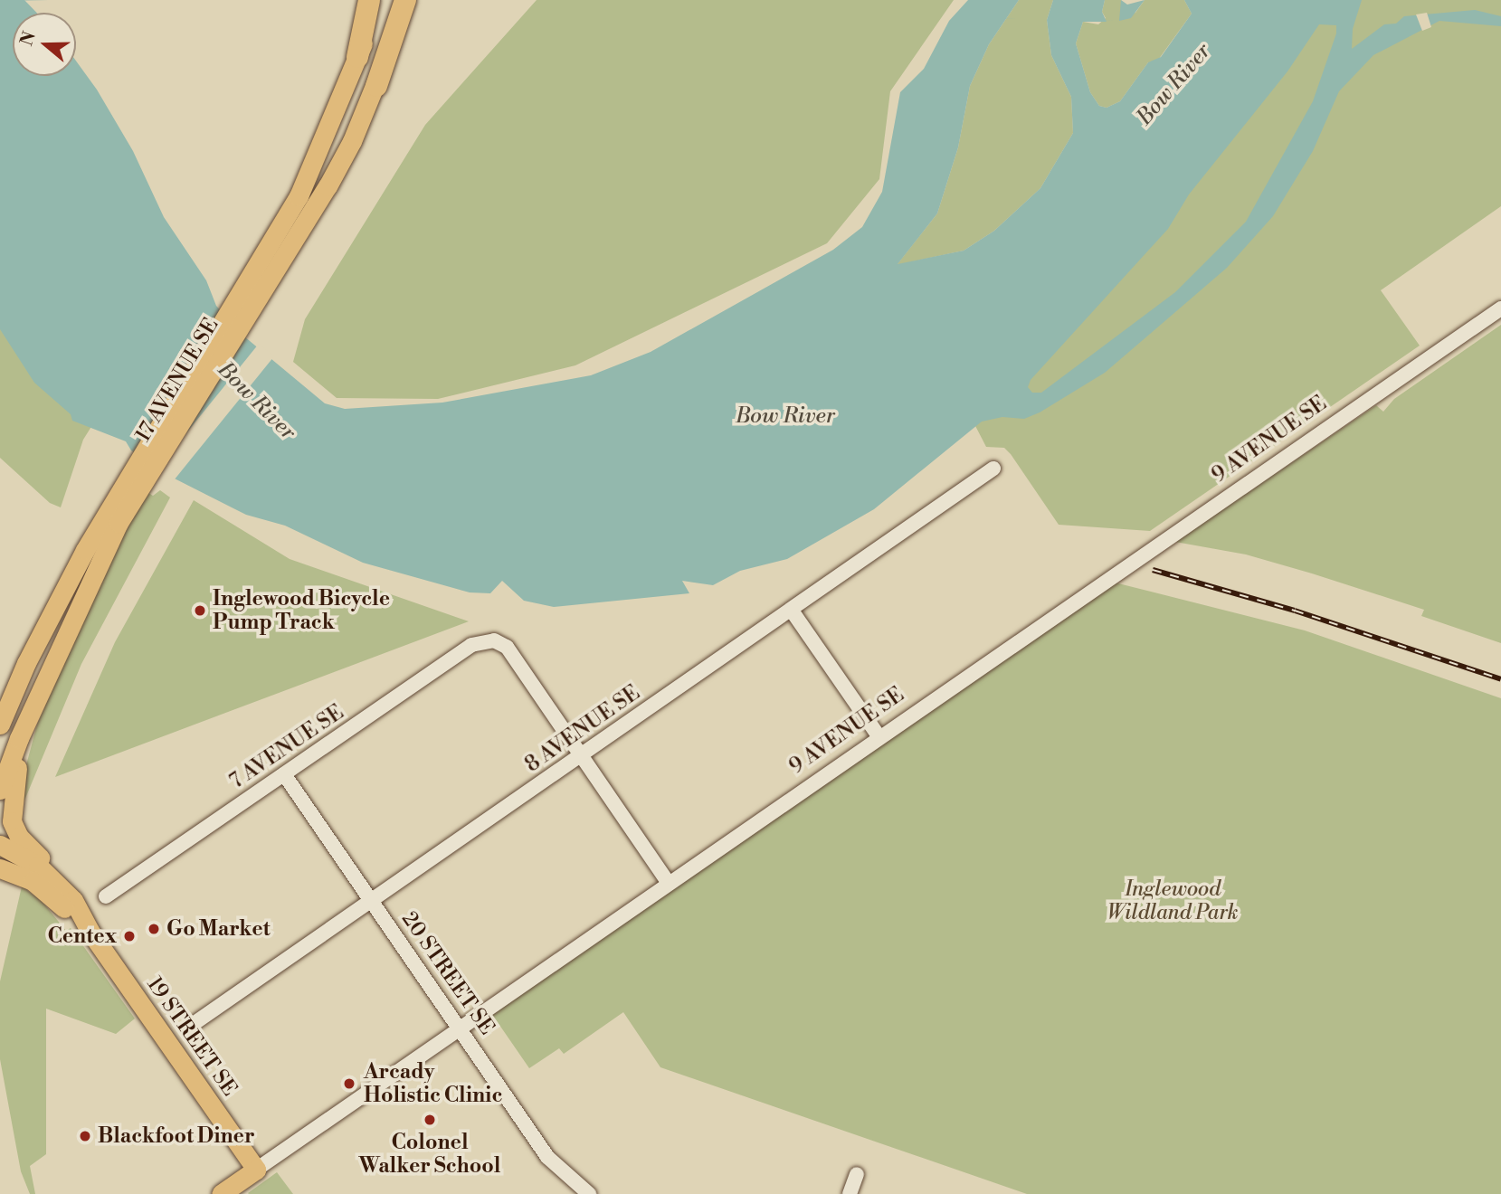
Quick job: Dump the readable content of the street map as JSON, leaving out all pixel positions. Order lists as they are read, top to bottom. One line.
{"streets":{"main road":["17 AVENUE SE","9 AVENUE SE","19 STREET SE"],"street":["8 AVENUE SE","7 AVENUE SE","20 STREET SE"]},"crossings":[["9 AVENUE SE","20 STREET SE"],["9 AVENUE SE","19 STREET SE"],["8 AVENUE SE","7 AVENUE SE"],["8 AVENUE SE","20 STREET SE"],["7 AVENUE SE","20 STREET SE"]],"water":["Bow River"],"parks":["Inglewood Wildland Park"],"places":["Inglewood Bicycle Pump Track","Go Market","Centex","Arcady Holistic Clinic","Colonel Walker School","Blackfoot Diner"],"north":"left"}
